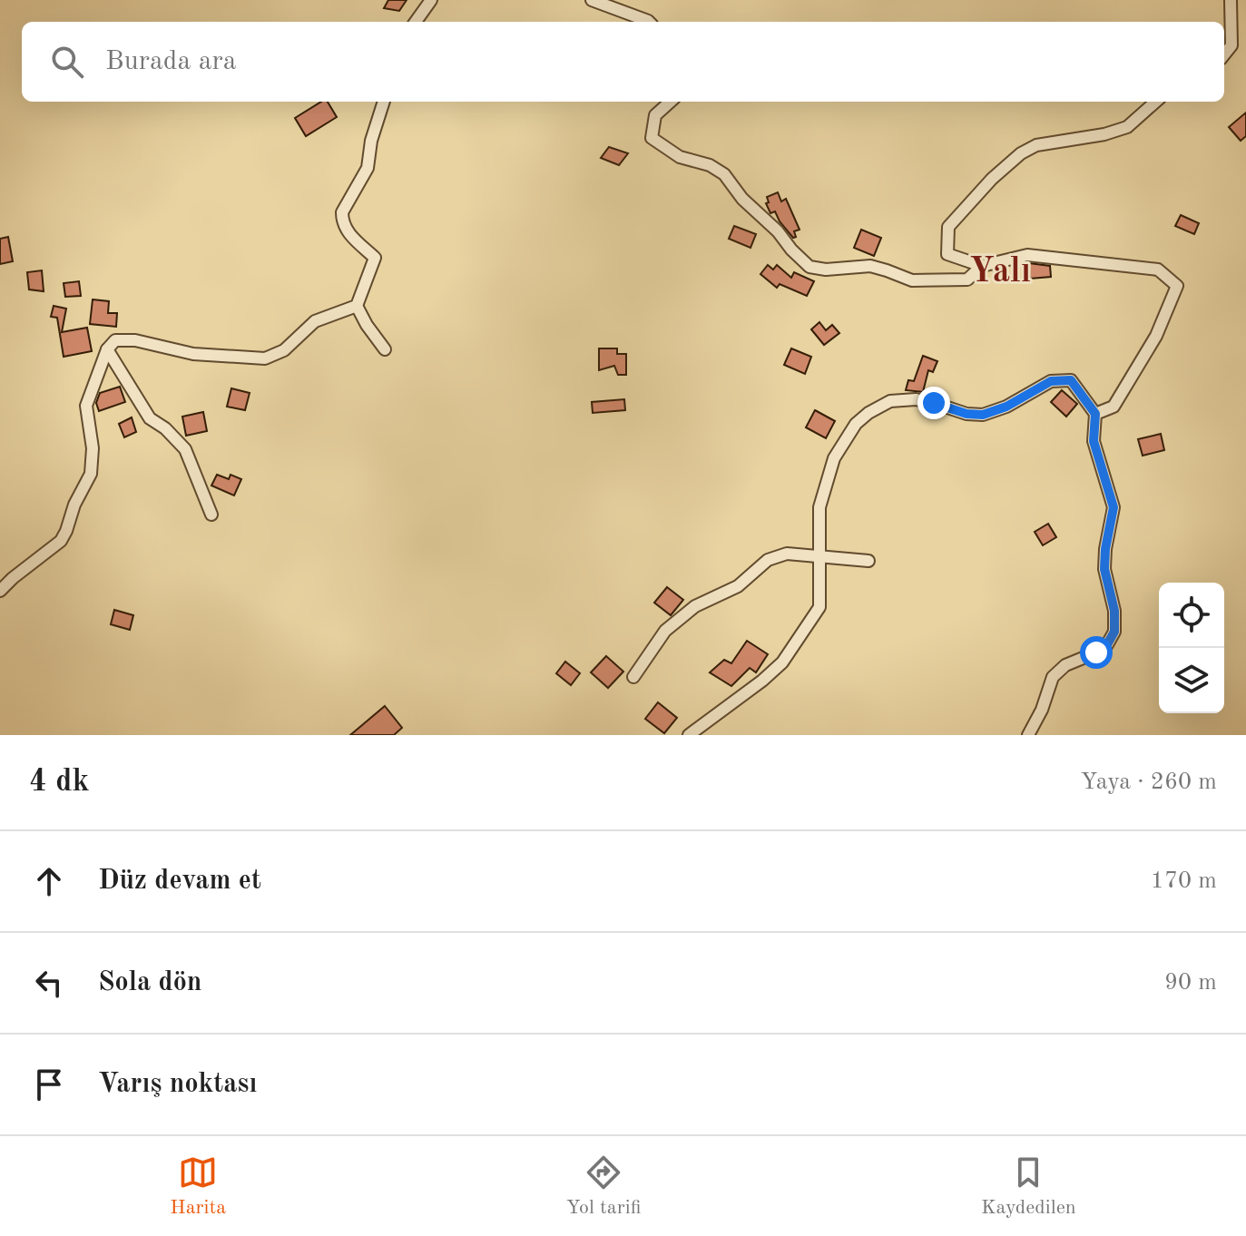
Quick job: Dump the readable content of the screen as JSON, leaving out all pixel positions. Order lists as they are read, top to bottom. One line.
{"districts":["Yalı"],"page":{"search":"Burada ara","heading":["4 dk","Yaya · 260 m"],"list":[["Düz devam et","170 m"],["Sola dön","90 m"],"Varış noktası"],"nav":["Harita","Yol tarifi","Kaydedilen"]}}
